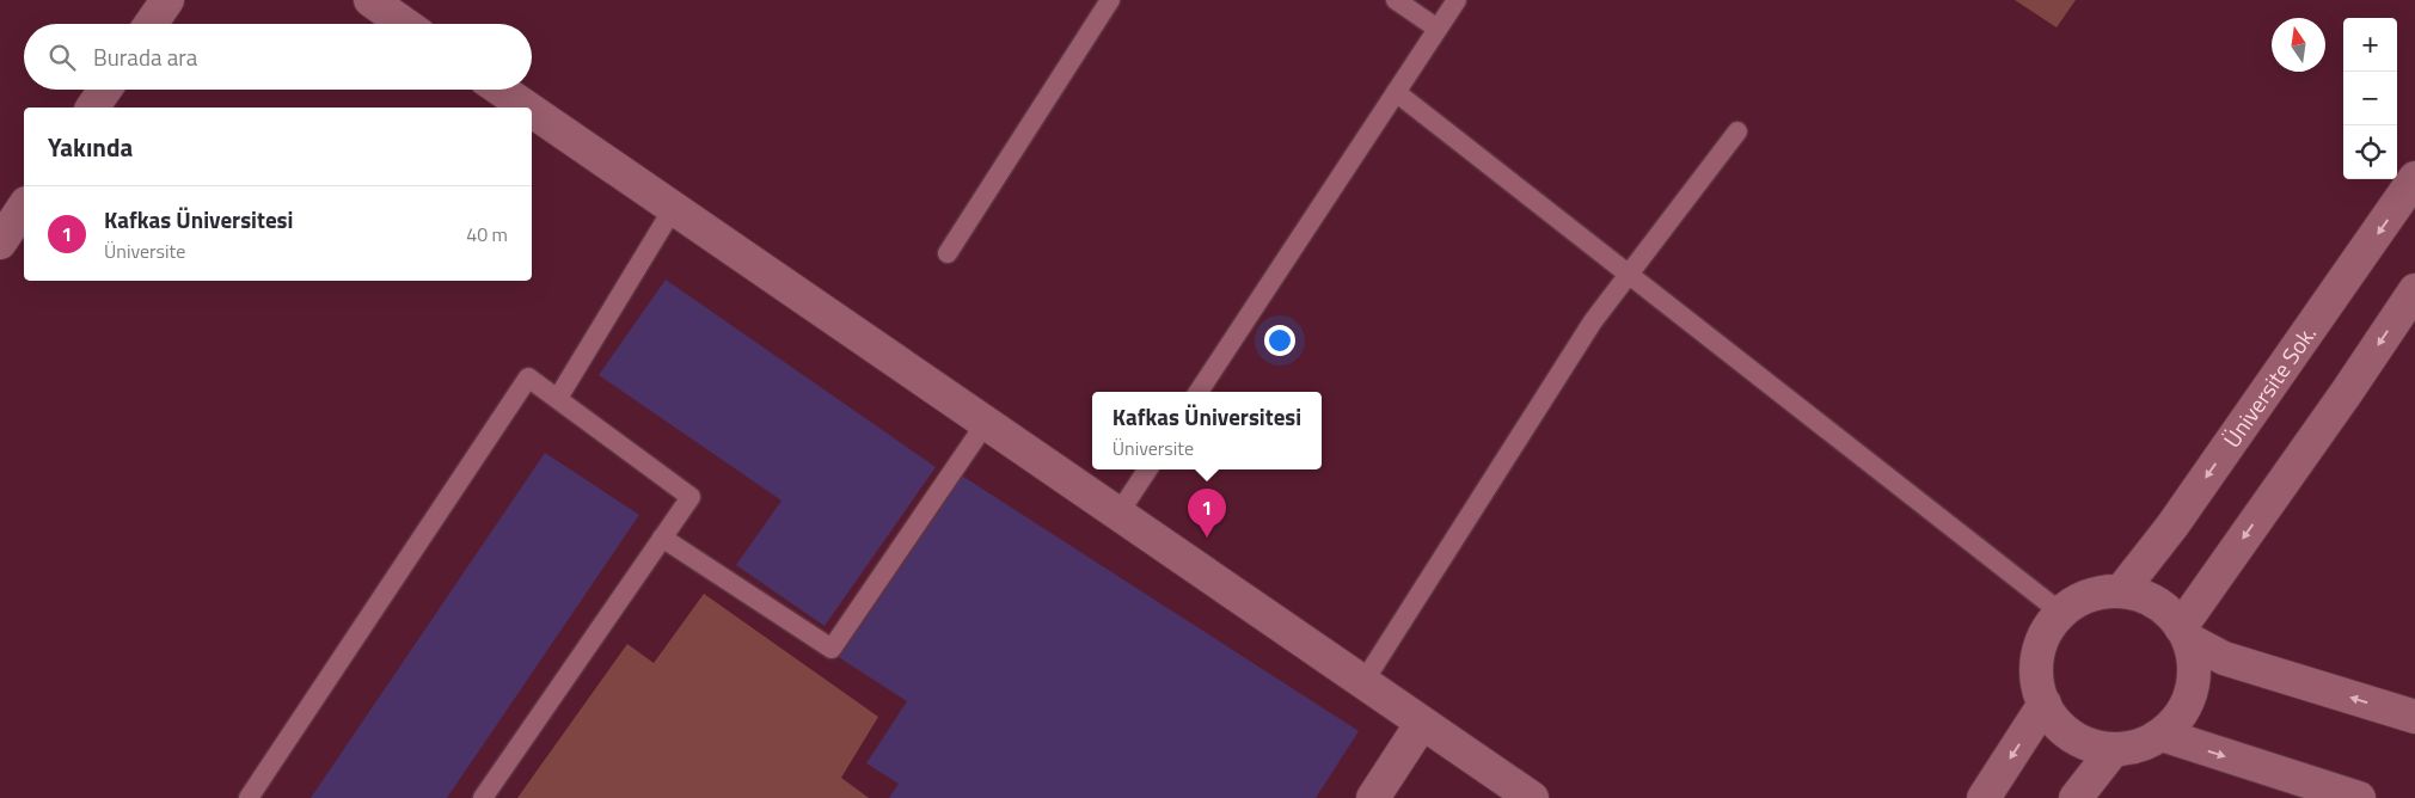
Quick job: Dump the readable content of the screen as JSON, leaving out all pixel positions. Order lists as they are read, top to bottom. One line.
{"streets":{"street":["Üniversite Sok."]},"north":"top","page":{"map_buttons":["+","−"],"search":"Burada ara","heading":"Yakında","list":[{"mark":"1","name":"Kafkas Üniversitesi","note":"Üniversite","value":"40 m"}],"popup":["Kafkas Üniversitesi","Üniversite"],"pins":"1"}}
